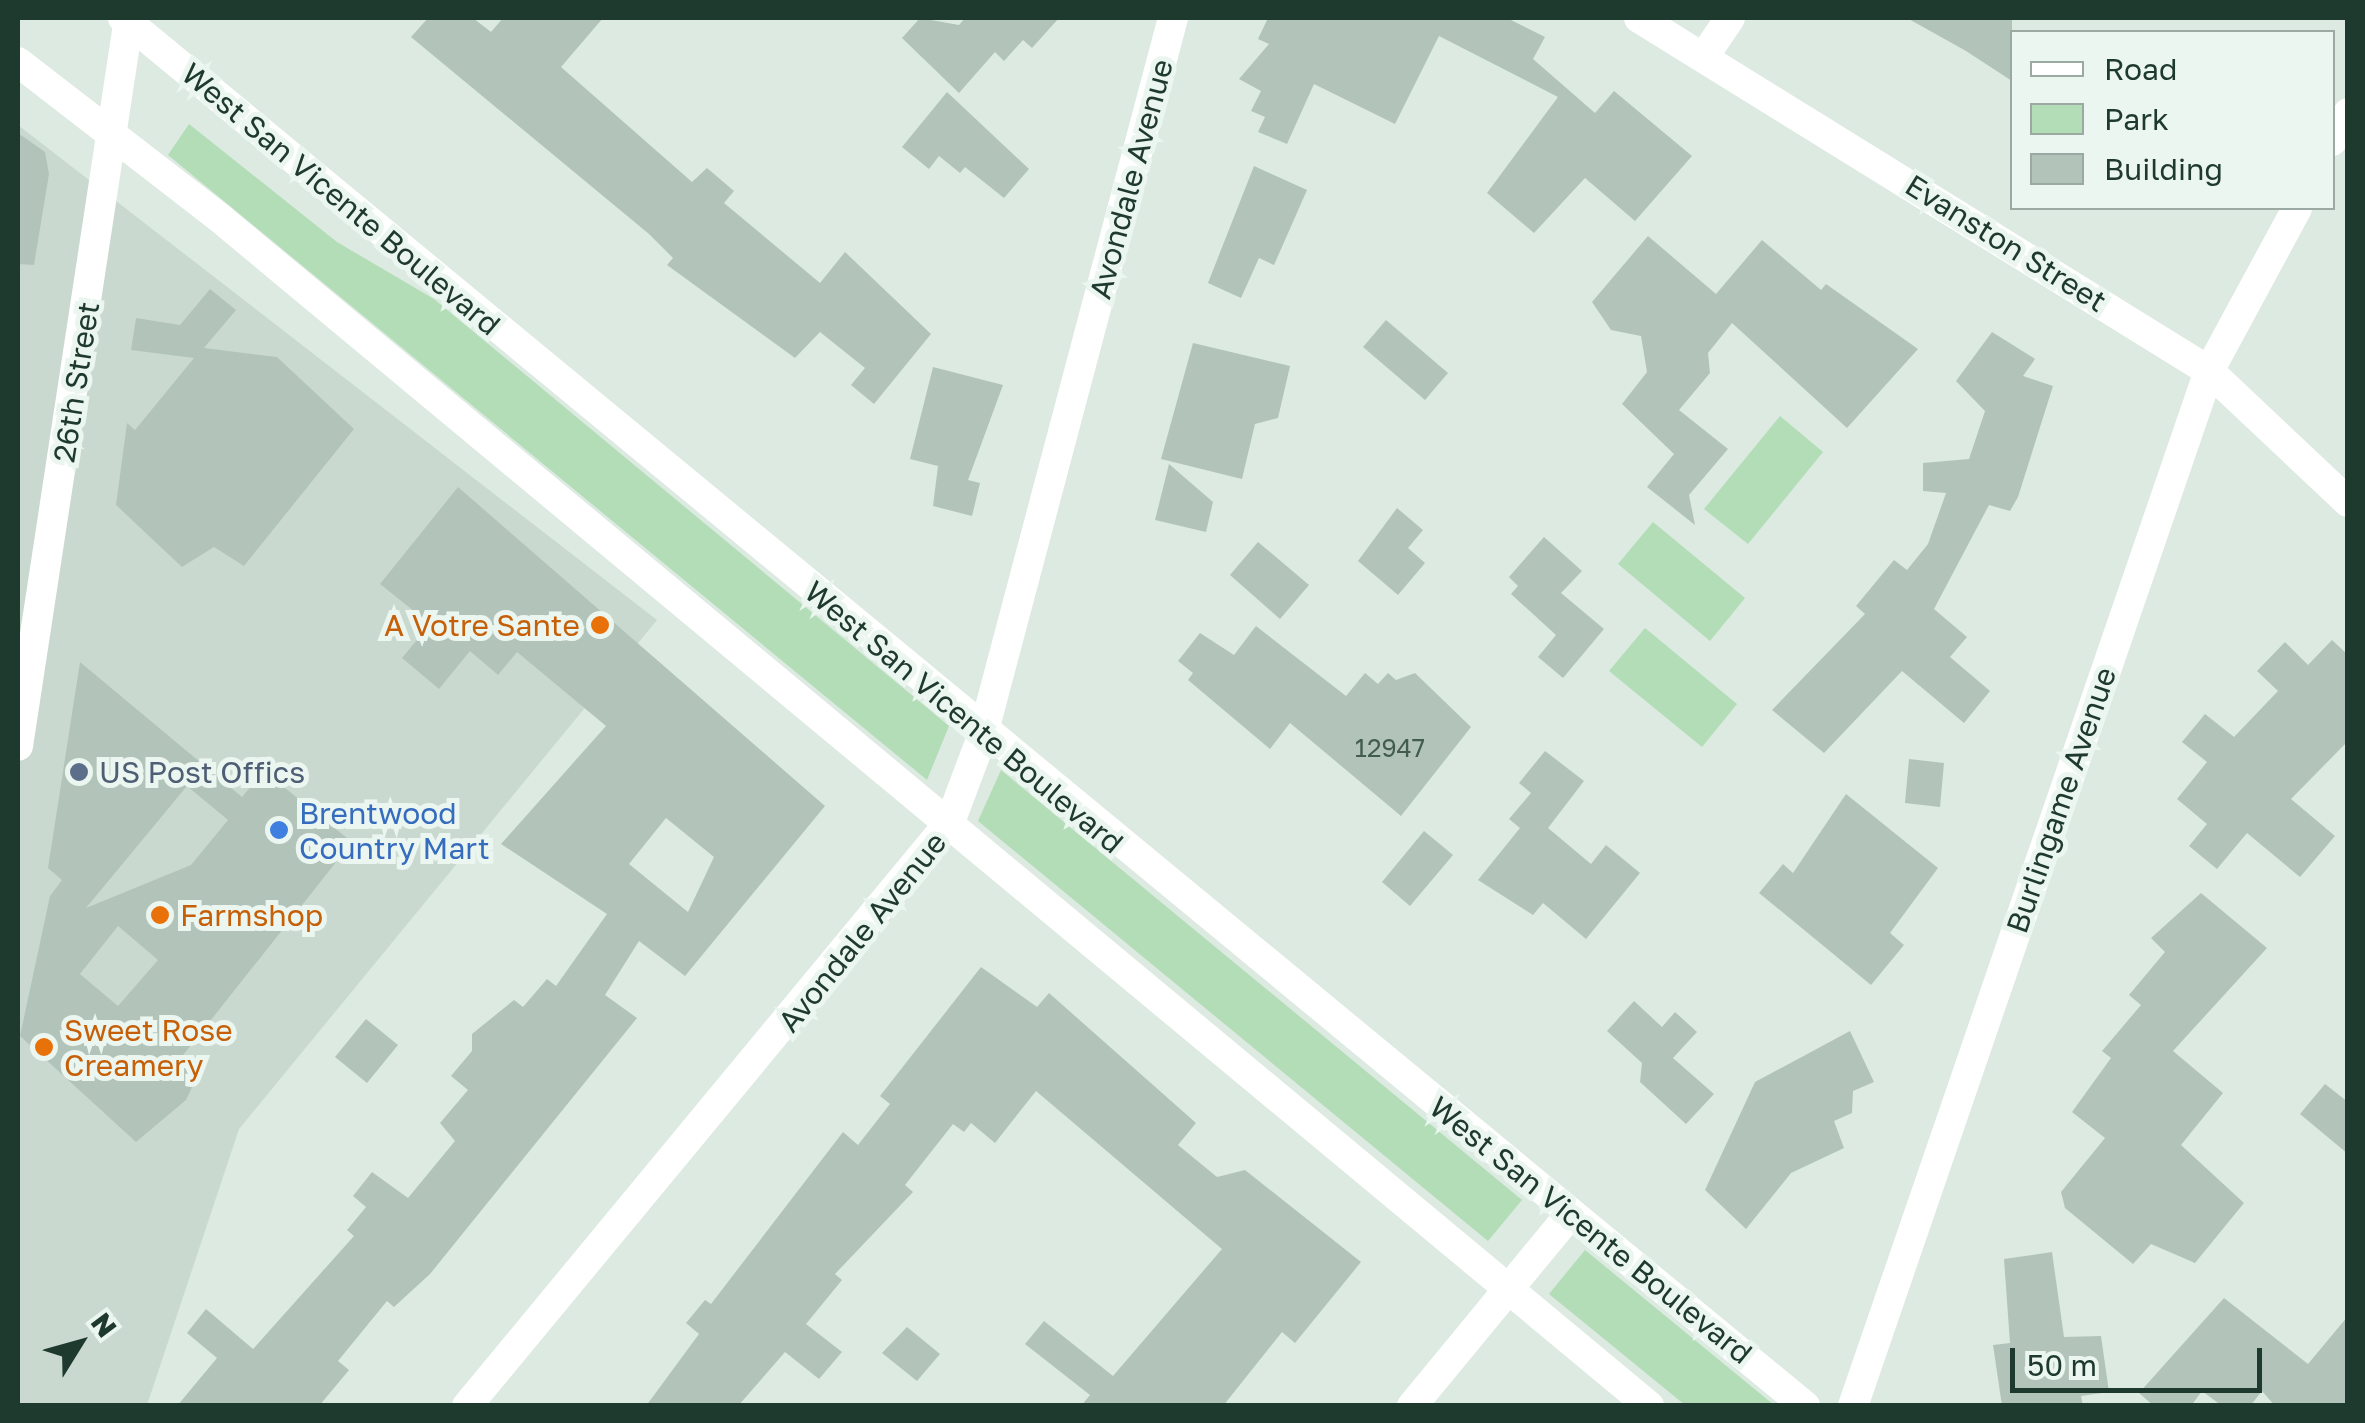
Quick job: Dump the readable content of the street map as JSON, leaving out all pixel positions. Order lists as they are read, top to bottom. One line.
{"streets":{"street":["Avondale Avenue","West San Vicente Boulevard","Evanston Street","26th Street","Burlingame Avenue"]},"crossings":[["Avondale Avenue","West San Vicente Boulevard"],["West San Vicente Boulevard","26th Street"],["Evanston Street","Burlingame Avenue"]],"places":["A Votre Sante","US Post Offics","Brentwood Country Mart","Farmshop","Sweet Rose Creamery"],"house_numbers":["12947"],"legend":["Road","Park","Building"],"scale_bar":"50 m","north":"top right"}
